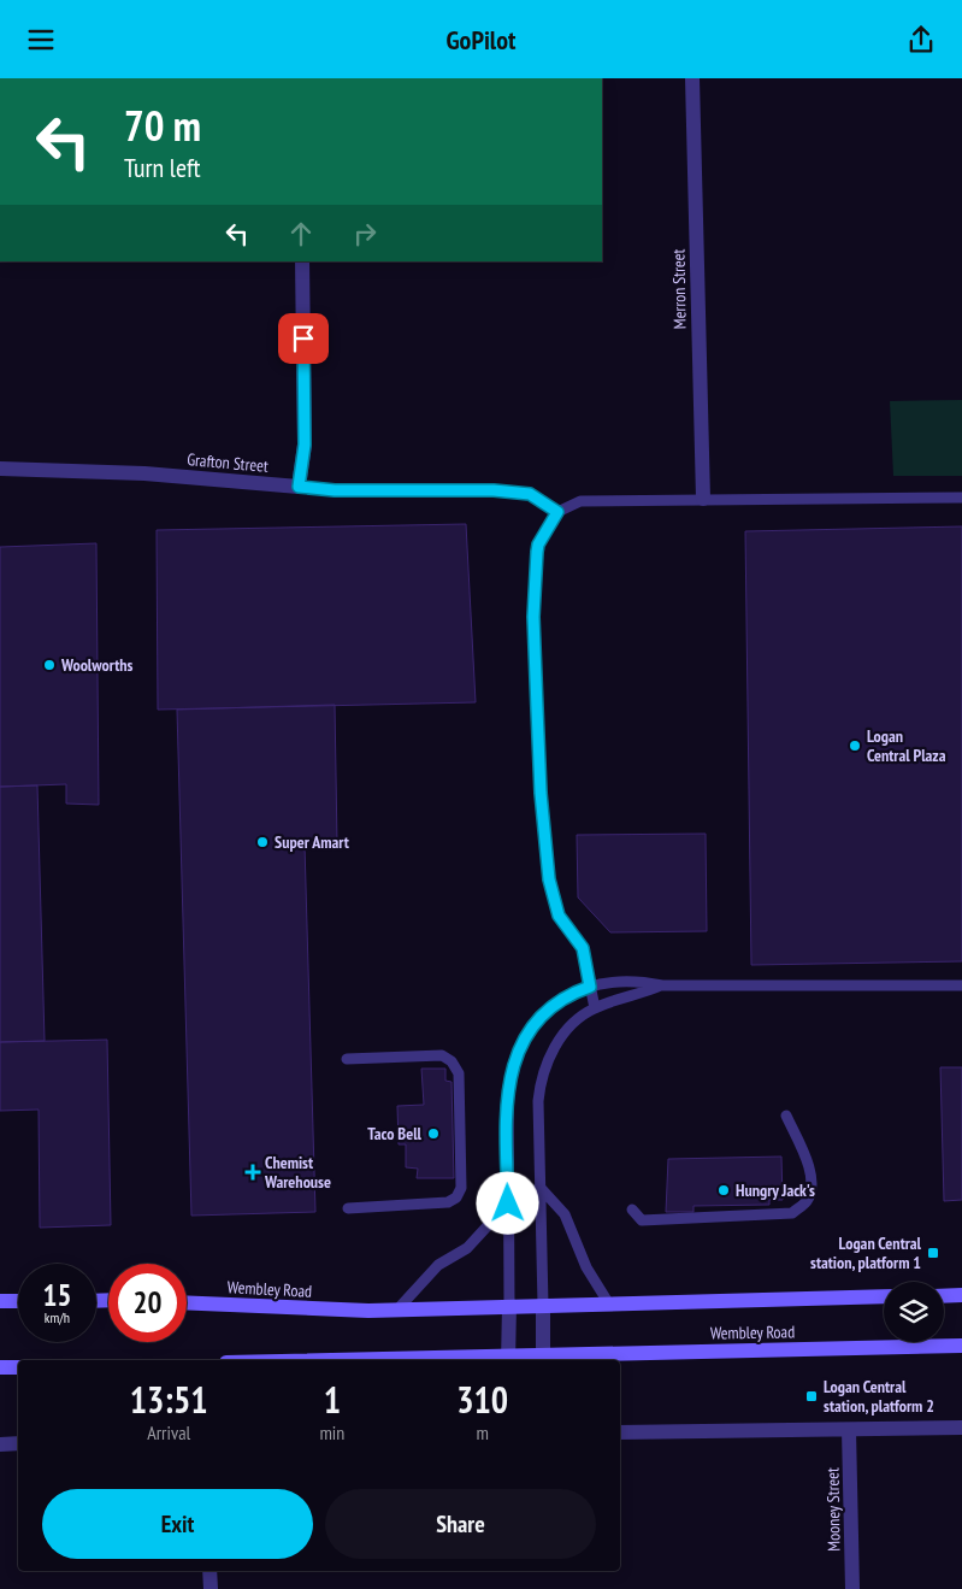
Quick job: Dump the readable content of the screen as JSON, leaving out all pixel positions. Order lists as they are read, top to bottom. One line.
{"streets":{"main road":["Wembley Road"],"street":["Merron Street","Grafton Street","Mooney Street"]},"places":{"other":["Woolworths","Logan Central Plaza","Super Amart","Taco Bell","Hungry Jack's"],"health":["Chemist Warehouse"],"transit":["Logan Central station, platform 1","Logan Central station, platform 2"]},"page":{"header":"GoPilot","turn":["70 m","Turn left"],"speed":"15 km/h","limit":"20","eta":["13:51","Arrival","1","min","310","m"],"buttons":["Exit","Share"]}}
